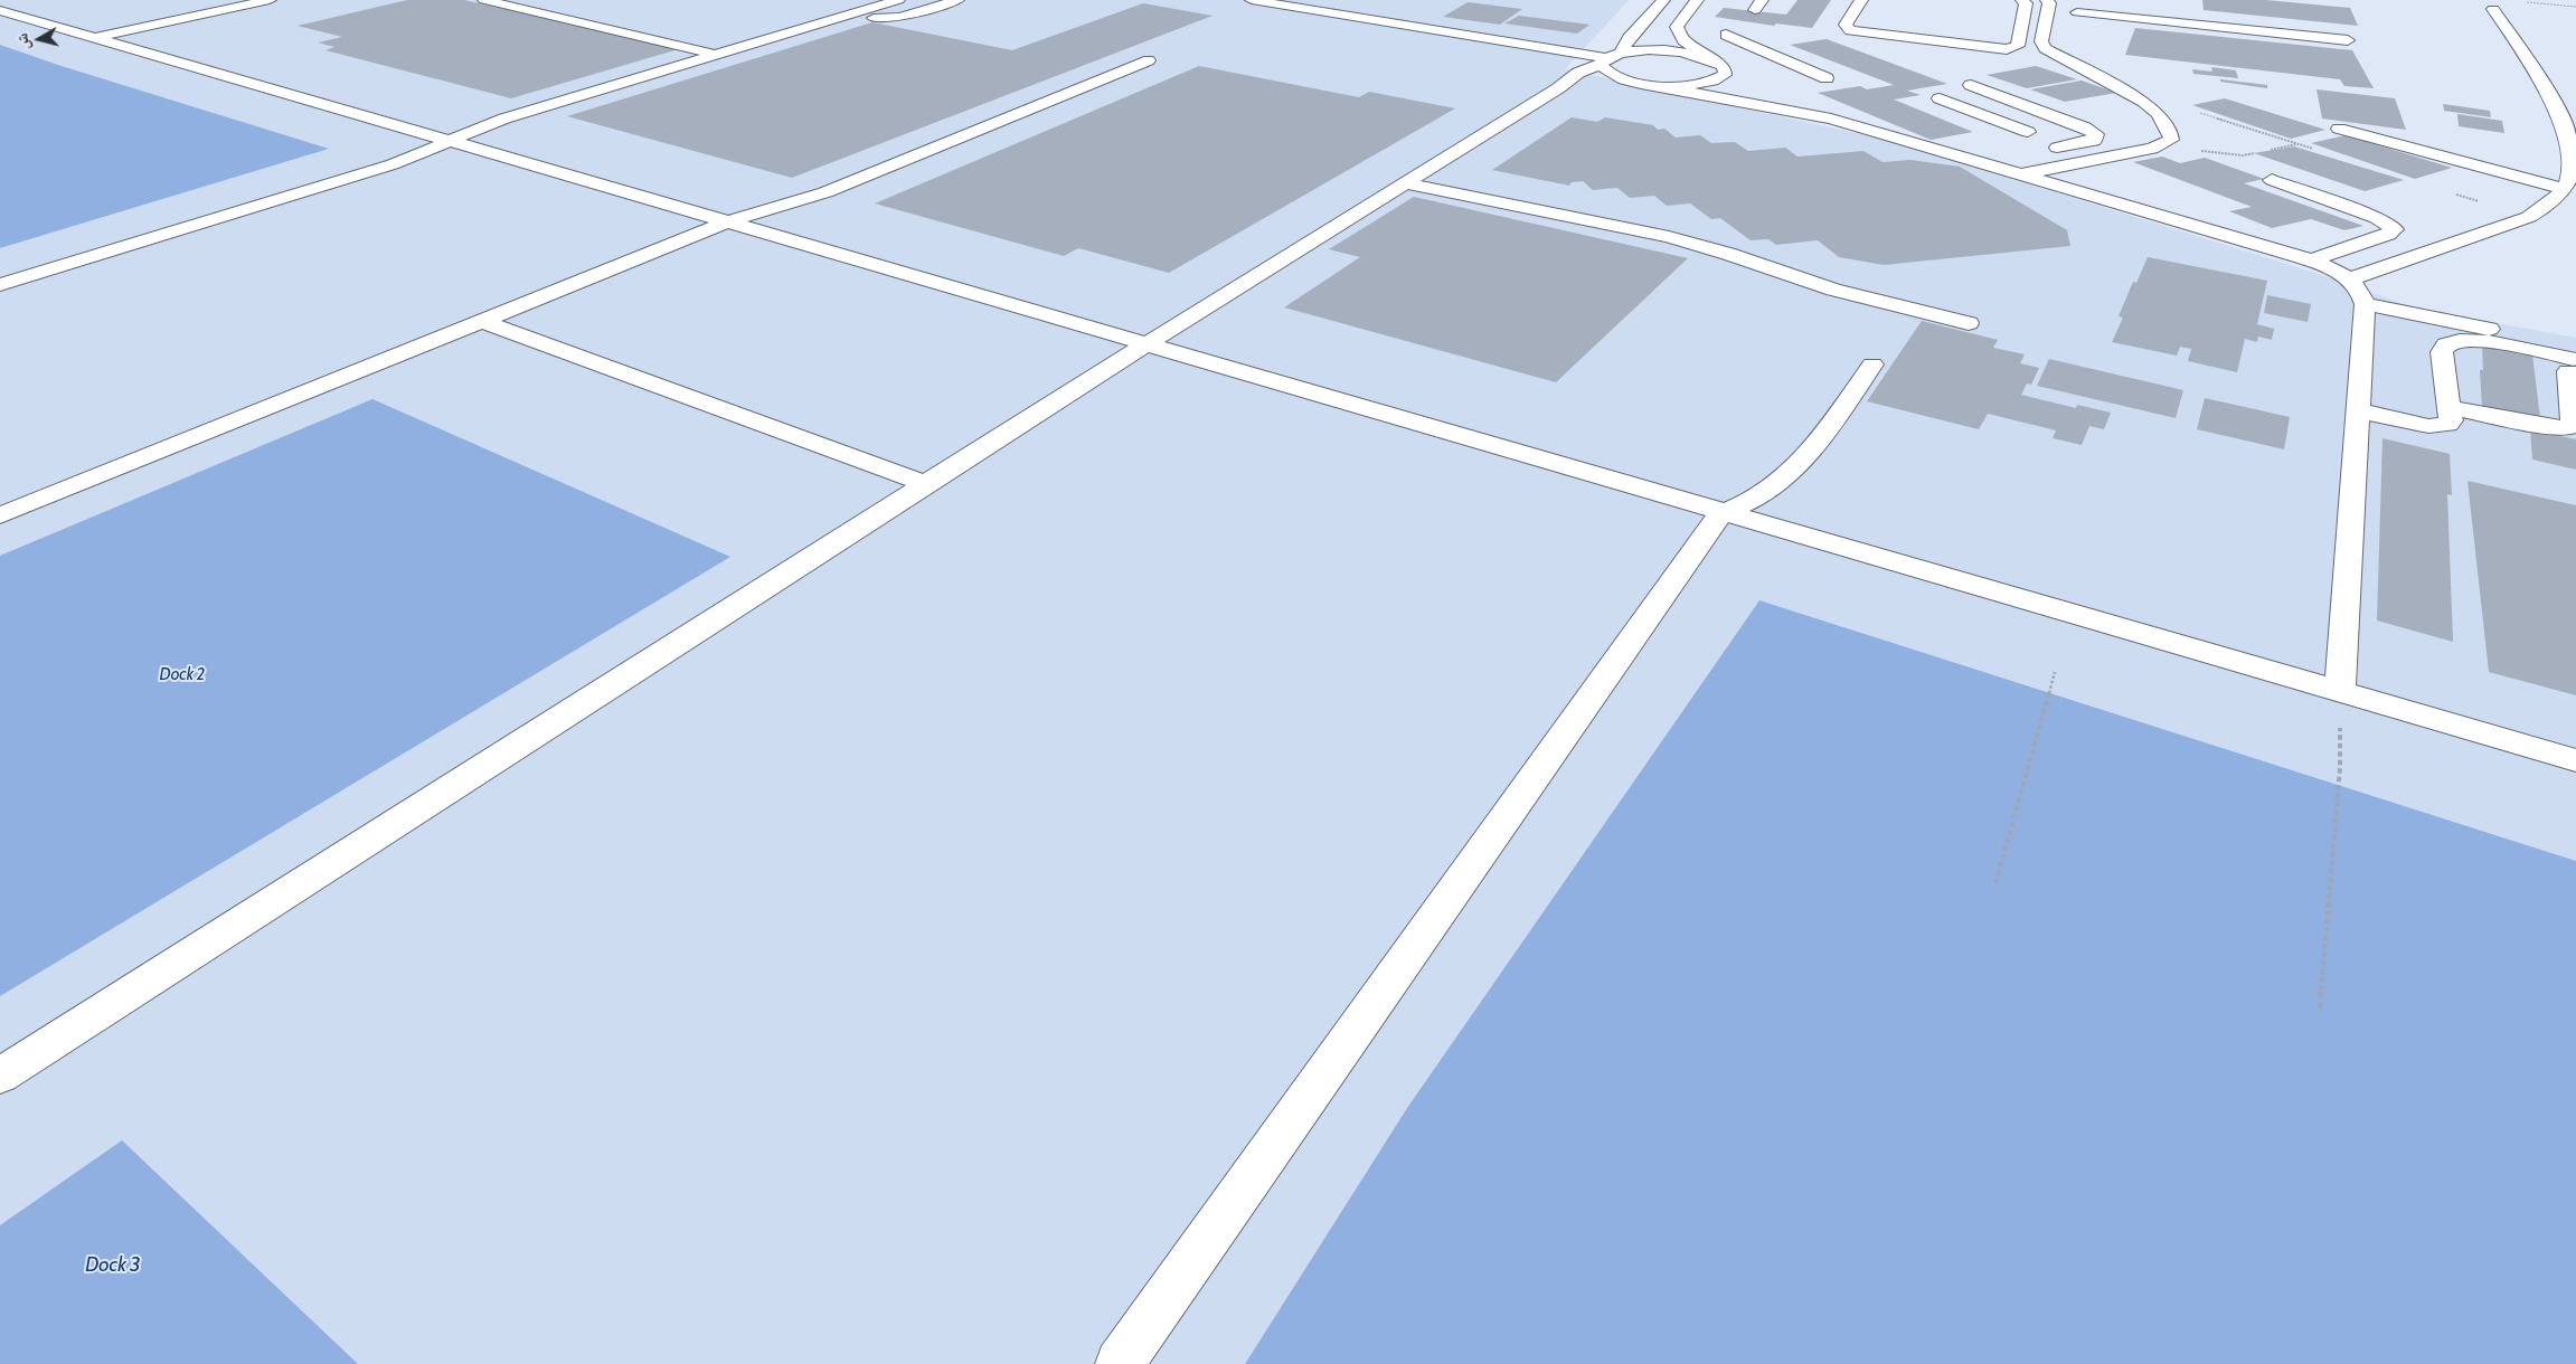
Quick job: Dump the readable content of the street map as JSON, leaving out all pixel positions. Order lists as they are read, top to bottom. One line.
{"water":["Dock 2","Dock 3"],"north":"left"}
